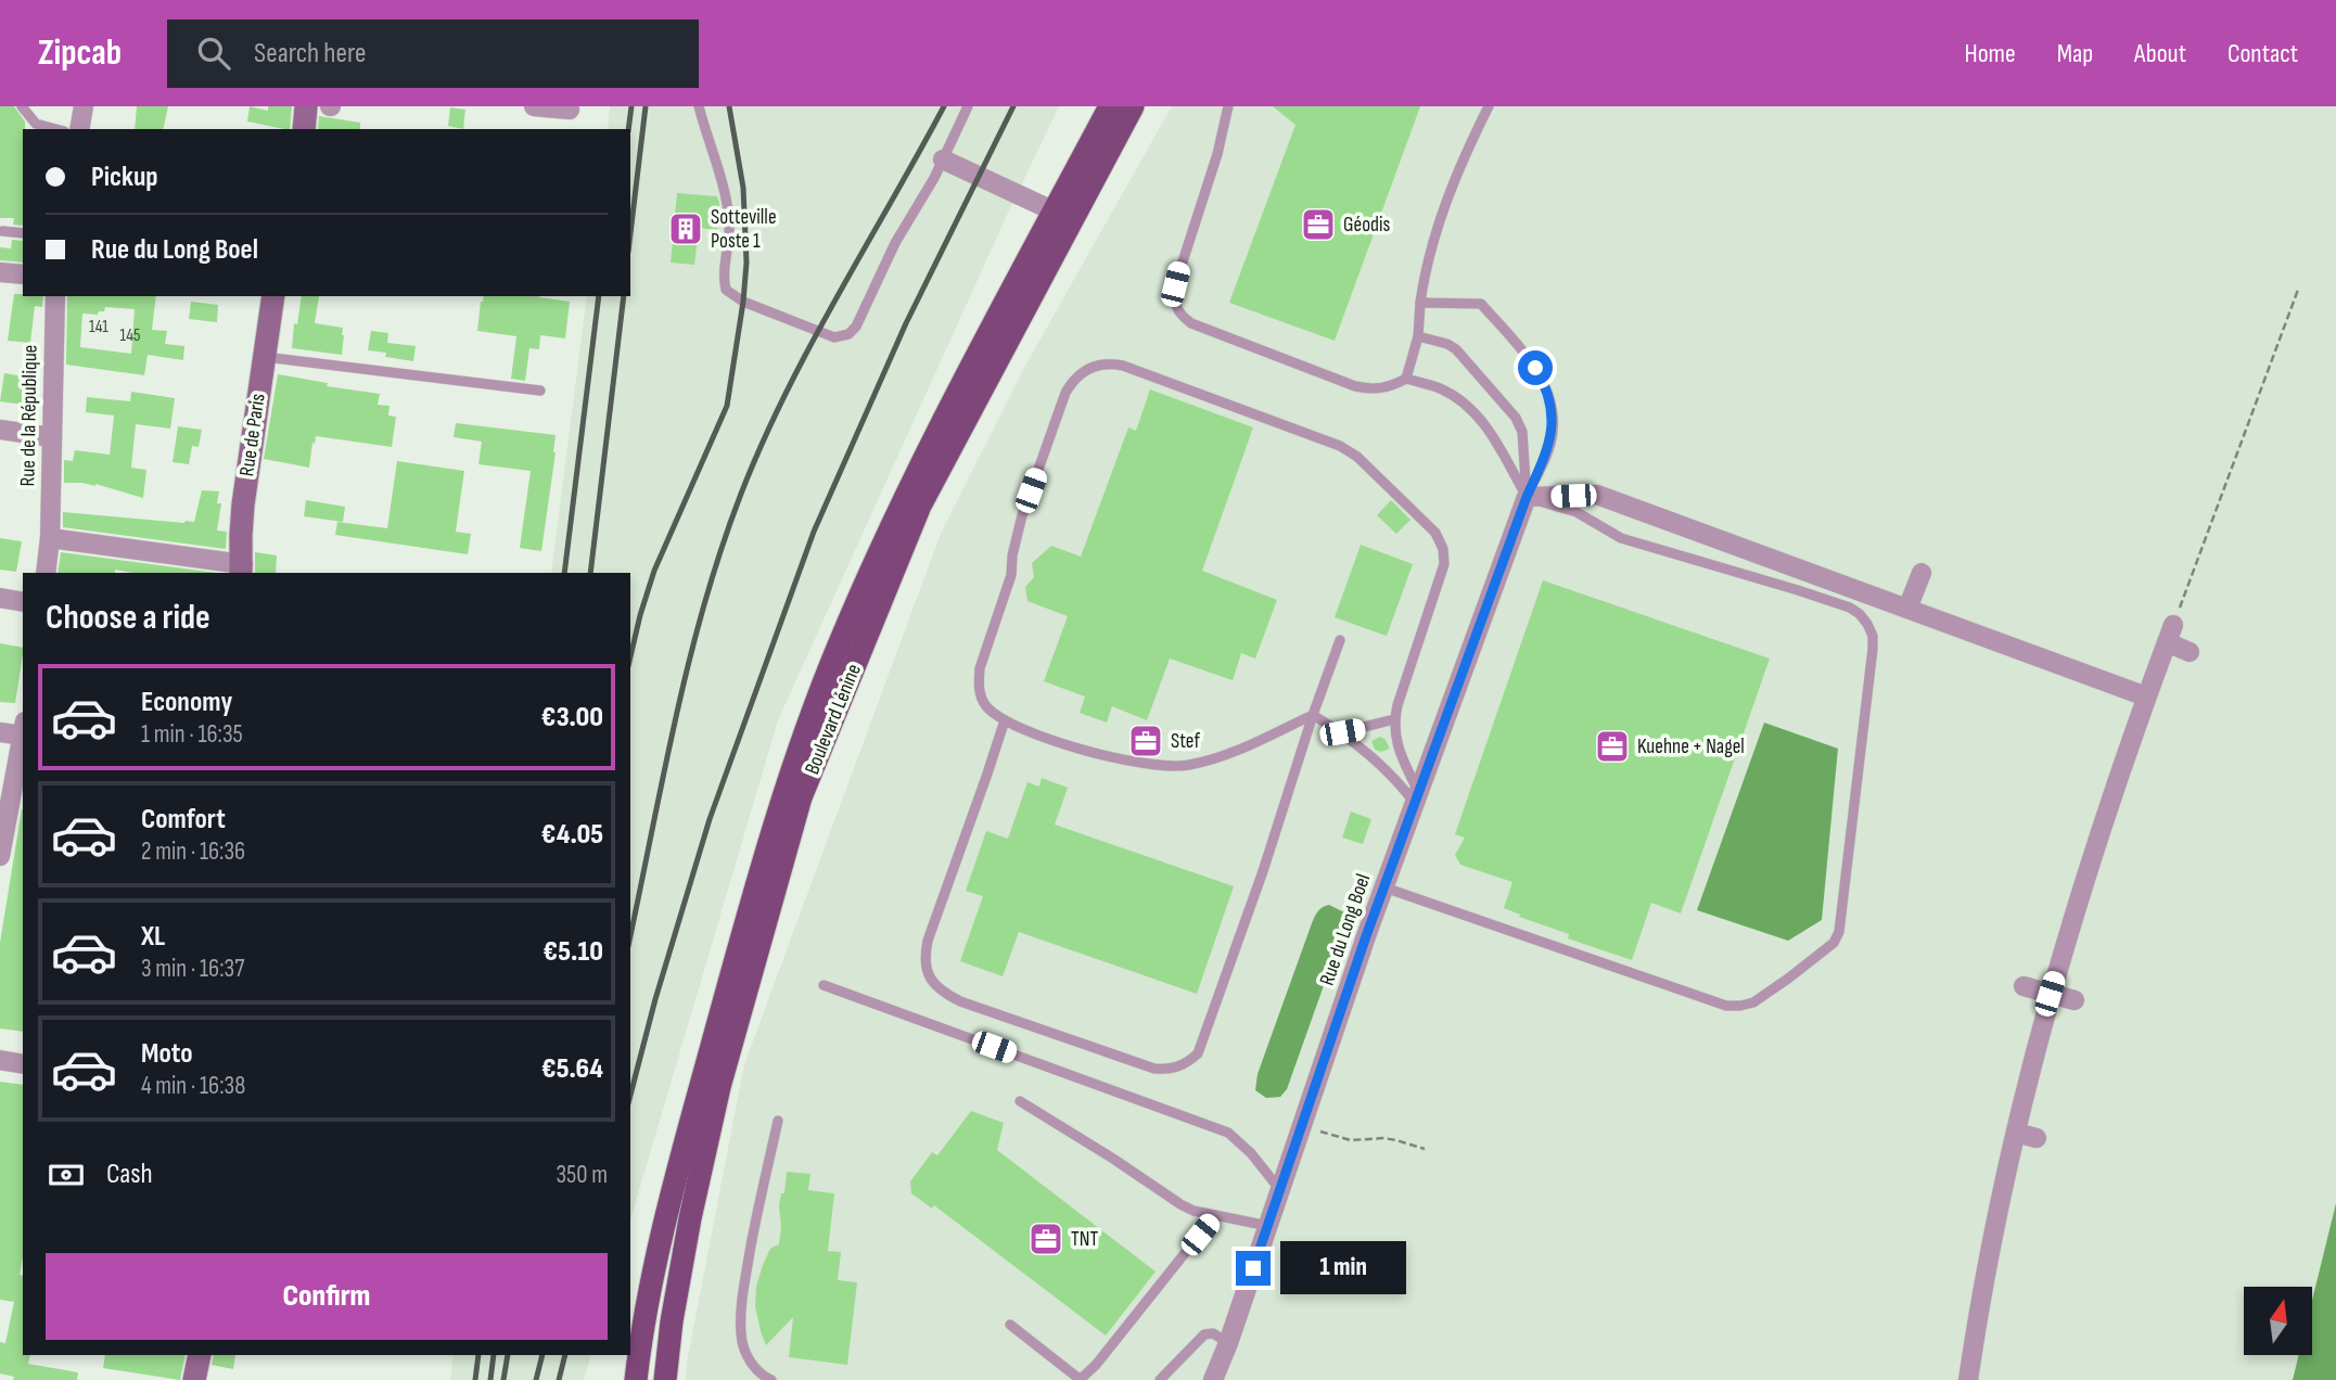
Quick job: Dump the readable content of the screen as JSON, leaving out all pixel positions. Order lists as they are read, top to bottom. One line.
{"streets":{"main road":["Boulevard Lénine"],"street":["Rue de la République","Rue de Paris","Rue du Long Boel"]},"places":{"office":["Géodis","Stef","Kuehne + Nagel","TNT"],"building":["Sotteville Poste 1"]},"house_numbers":["141","145"],"north":"top","page":{"header":"Zipcab","search":"Search here","nav":["Home","Map","About","Contact"],"banner":["Pickup","Rue du Long Boel"],"heading":"Choose a ride","list":[{"name":"Economy","note":"1 min · 16:35","value":"€3.00"},{"name":"Comfort","note":"2 min · 16:36","value":"€4.05"},{"name":"XL","note":"3 min · 16:37","value":"€5.10"},{"name":"Moto","note":"4 min · 16:38","value":"€5.64"}],"pay":["Cash","350 m"],"buttons":"Confirm","bubble":"1 min"}}
